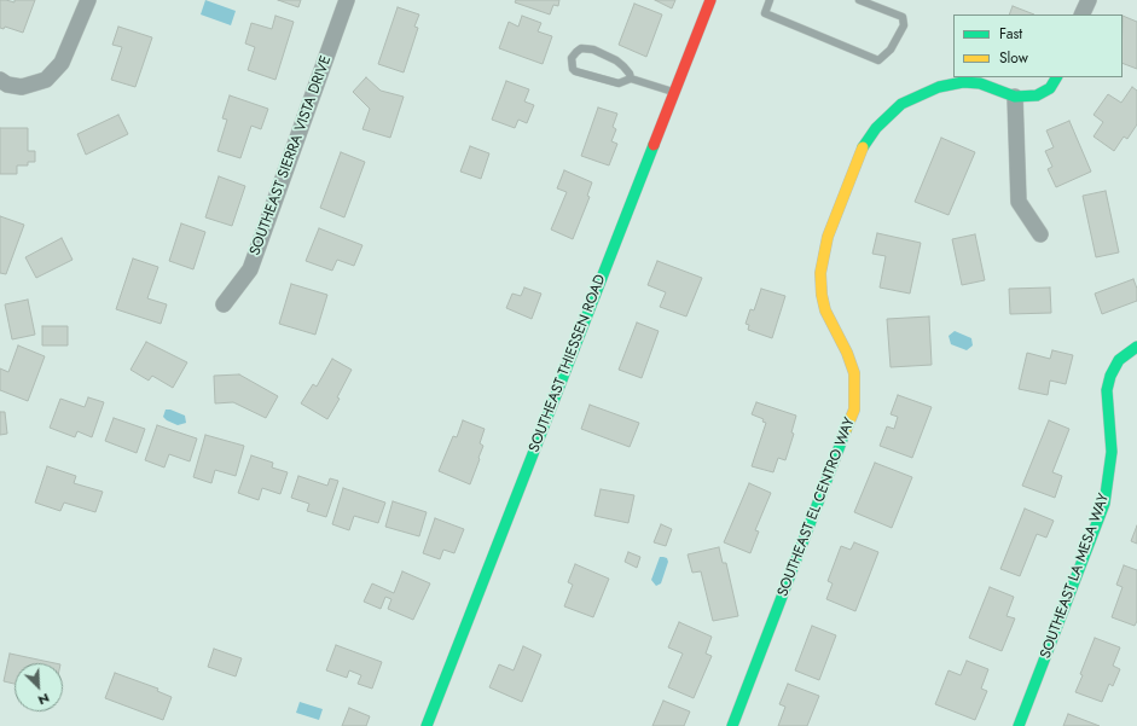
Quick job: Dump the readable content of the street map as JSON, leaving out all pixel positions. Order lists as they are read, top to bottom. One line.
{"streets":{"street":["SOUTHEAST SIERRA VISTA DRIVE","SOUTHEAST THIESSEN ROAD","SOUTHEAST EL CENTRO WAY","SOUTHEAST LA MESA WAY"]},"legend":["Fast","Slow"],"north":"bottom right"}
